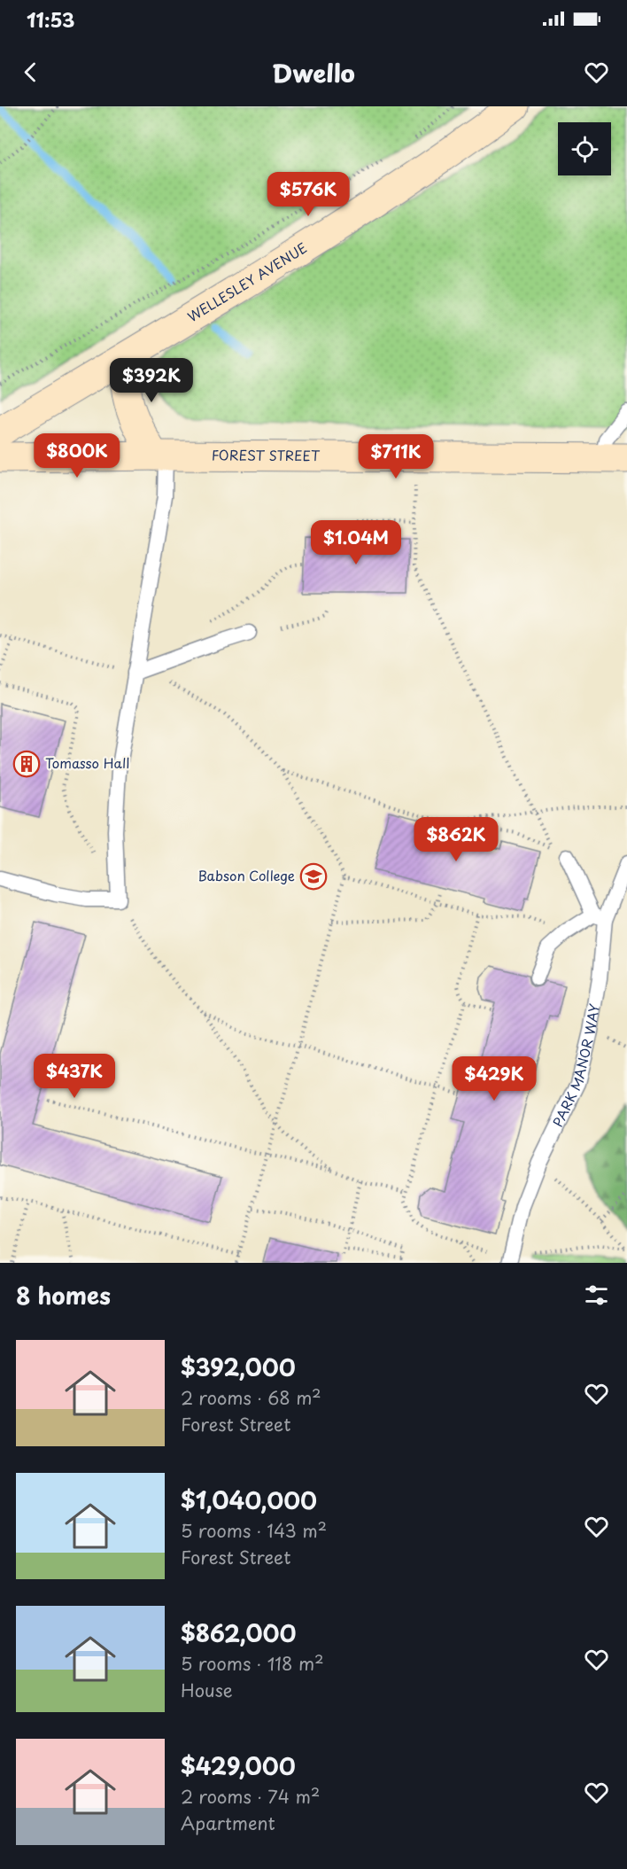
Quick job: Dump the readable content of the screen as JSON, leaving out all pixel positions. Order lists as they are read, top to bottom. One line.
{"streets":{"street":["WELLESLEY AVENUE","FOREST STREET"],"lane":["PARK MANOR WAY"]},"places":{"building":["Tomasso Hall"],"school or university":["Babson College"]},"page":{"status":"11:53","header":"Dwello","price":["$576K","$392K","$800K","$711K","$1.04M","$862K","$437K","$429K"],"heading":"8 homes","list":[{"name":"$392,000","note":"2 rooms · 68 m² · Forest Street"},{"name":"$1,040,000","note":"5 rooms · 143 m² · Forest Street"},{"name":"$862,000","note":"5 rooms · 118 m² · House"},{"name":"$429,000","note":"2 rooms · 74 m² · Apartment"}]}}
